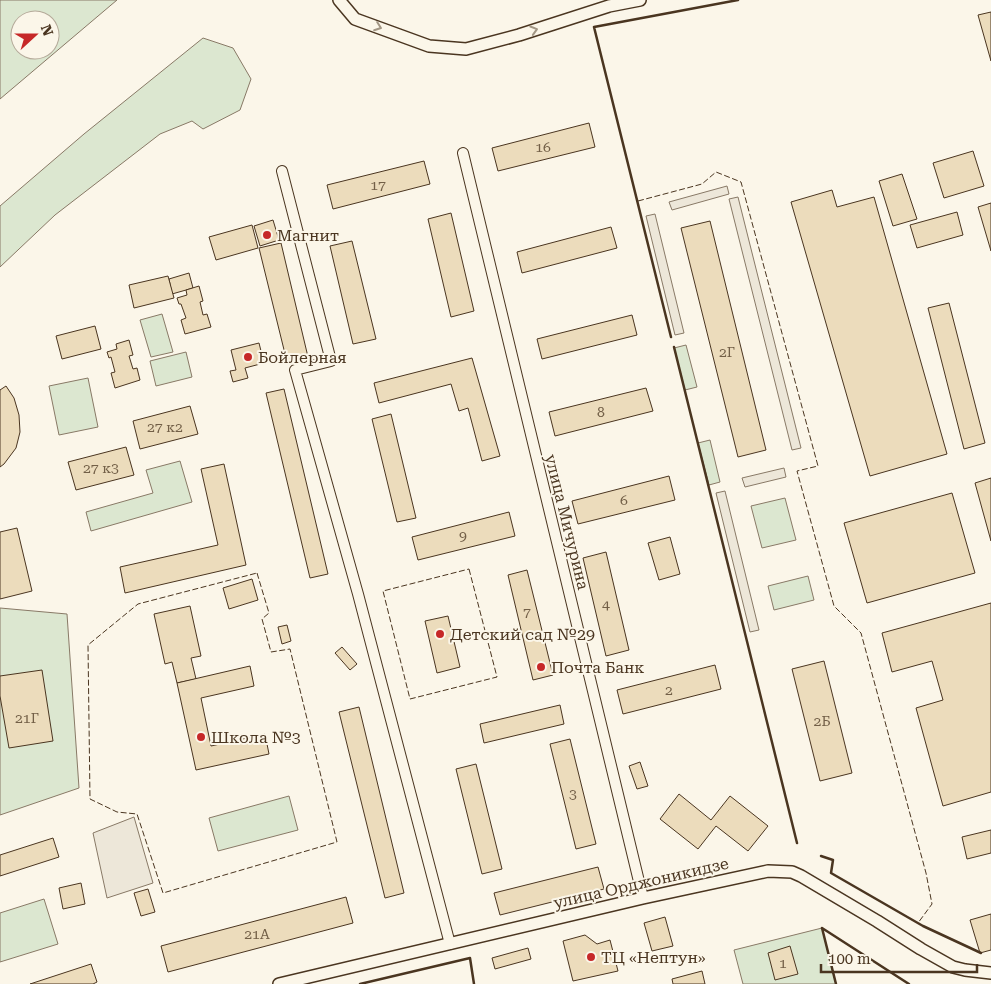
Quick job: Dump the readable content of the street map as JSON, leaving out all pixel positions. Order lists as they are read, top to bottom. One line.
{"streets":{"street":["улица Мичурина","улица Орджоникидзе"]},"crossings":[["улица Мичурина","улица Орджоникидзе"]],"places":["Магнит","Бойлерная","Детский сад №29","Почта Банк","Школа №3","ТЦ «Нептун»"],"house_numbers":["16","17","2Г","8","27 к2","27 к3","6","9","4","7","2","21Г","2Б","3","21А","1"],"scale_bar":"100 m","north":"right"}
